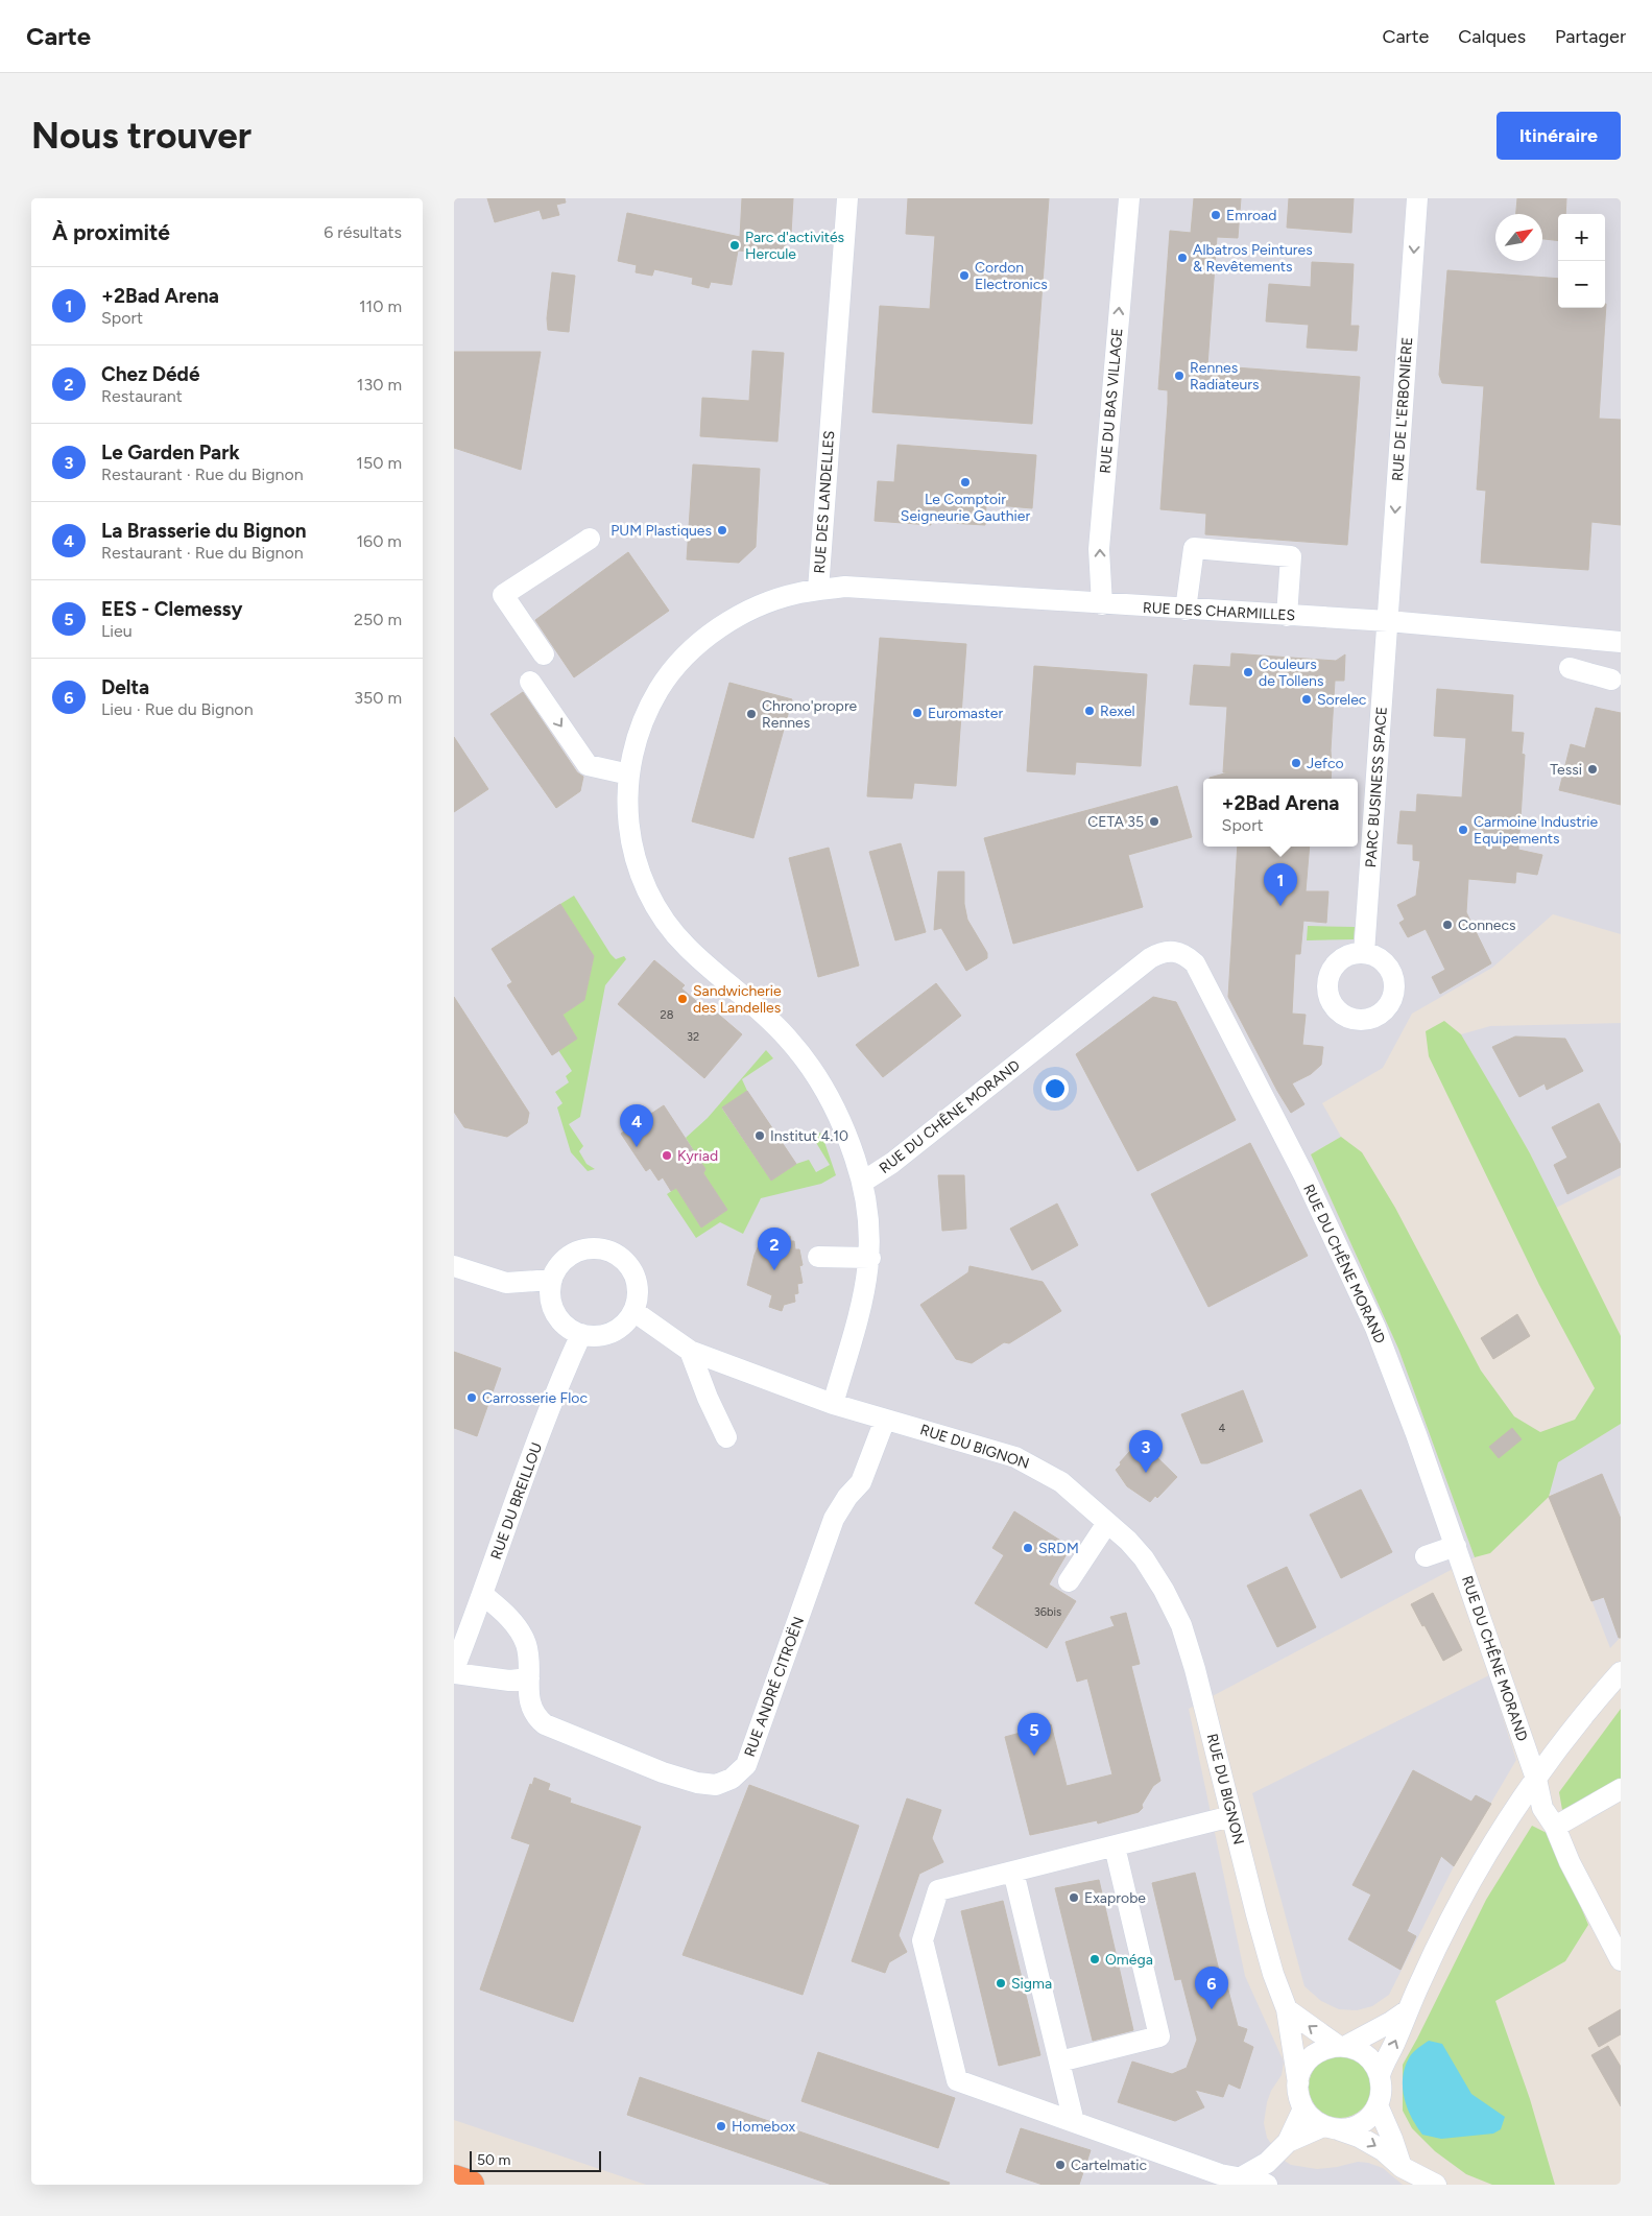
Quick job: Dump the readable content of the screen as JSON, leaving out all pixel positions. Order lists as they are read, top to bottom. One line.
{"streets":{"street":["RUE DU BAS VILLAGE","RUE DE L'ERBONIÈRE","RUE DES LANDELLES","RUE DES CHARMILLES","PARC BUSINESS SPACE","RUE DU CHÊNE MORAND","RUE DU BIGNON","RUE DU BREILLOU","RUE ANDRÉ CITROËN"]},"crossings":[["RUE DU BAS VILLAGE","RUE DES CHARMILLES"],["RUE DE L'ERBONIÈRE","RUE DES CHARMILLES"],["RUE DE L'ERBONIÈRE","PARC BUSINESS SPACE"],["RUE DES LANDELLES","RUE DES CHARMILLES"],["RUE DES LANDELLES","RUE DU CHÊNE MORAND"],["RUE DES LANDELLES","RUE DU BIGNON"],["RUE DES CHARMILLES","PARC BUSINESS SPACE"],["RUE DU BIGNON","RUE DU BREILLOU"],["RUE DU BIGNON","RUE ANDRÉ CITROËN"],["RUE DU BREILLOU","RUE ANDRÉ CITROËN"]],"one_way":["RUE DU BAS VILLAGE","RUE DE L'ERBONIÈRE"],"places":["Emroad","Parc d'activités Hercule","Albatros Peintures & Revêtements","Cordon Electronics","Rennes Radiateurs","Le Comptoir Seigneurie Gauthier","PUM Plastiques","Couleurs de Tollens","Sorelec","Rexel","Euromaster","Chrono'propre Rennes","Jefco","Tessi","CETA 35","Carmoine Industrie Equipements","Connecs","Sandwicherie des Landelles","Institut 4.10","Kyriad","Carrosserie Floc","SRDM","Exaprobe","Oméga","Sigma","Homebox","Cartelmatic"],"house_numbers":["28","32","4","36bis"],"scale_bar":"50 m","north":"top right","page":{"header":"Carte","nav":["Carte","Calques","Partager"],"buttons":"Itinéraire","title":"Nous trouver","heading":["À proximité","6 résultats"],"map_buttons":["+","−"],"list":[{"mark":"1","name":"+2Bad Arena","note":"Sport","value":"110 m"},{"mark":"2","name":"Chez Dédé","note":"Restaurant","value":"130 m"},{"mark":"3","name":"Le Garden Park","note":"Restaurant · Rue du Bignon","value":"150 m"},{"mark":"4","name":"La Brasserie du Bignon","note":"Restaurant · Rue du Bignon","value":"160 m"},{"mark":"5","name":"EES - Clemessy","note":"Lieu","value":"250 m"},{"mark":"6","name":"Delta","note":"Lieu · Rue du Bignon","value":"350 m"}],"popup":["+2Bad Arena","Sport"],"pins":["1","4","2","3","5","6"],"scale":"50 m"}}
